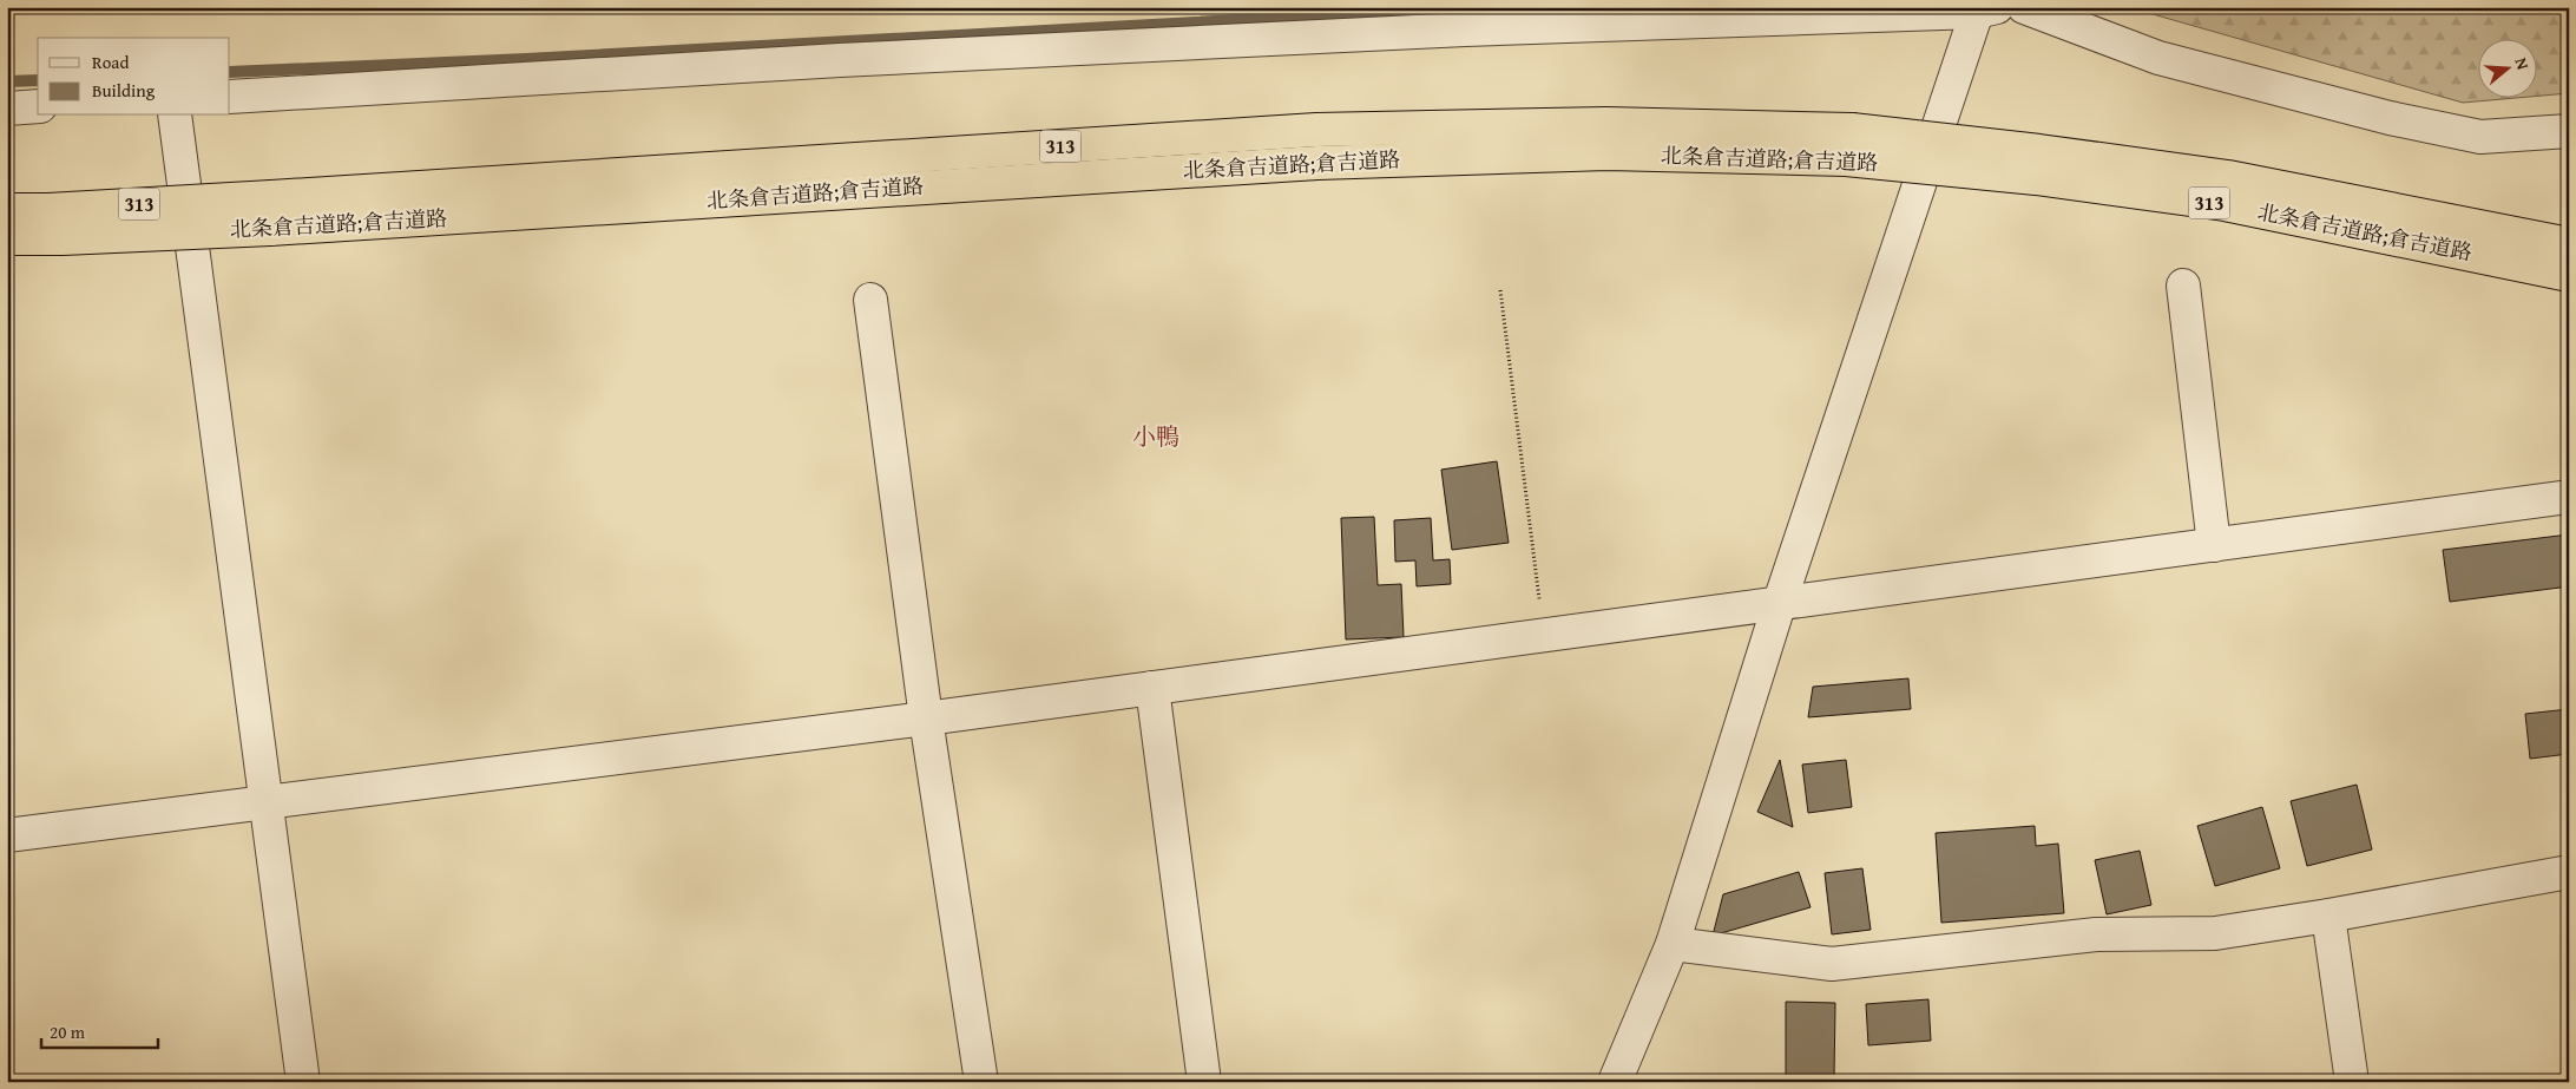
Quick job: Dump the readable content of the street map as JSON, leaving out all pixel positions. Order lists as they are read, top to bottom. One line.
{"streets":{"highway":["313","北条倉吉道路;倉吉道路"]},"districts":["小鴨"],"legend":["Road","Building"],"scale_bar":"20 m","north":"right"}
